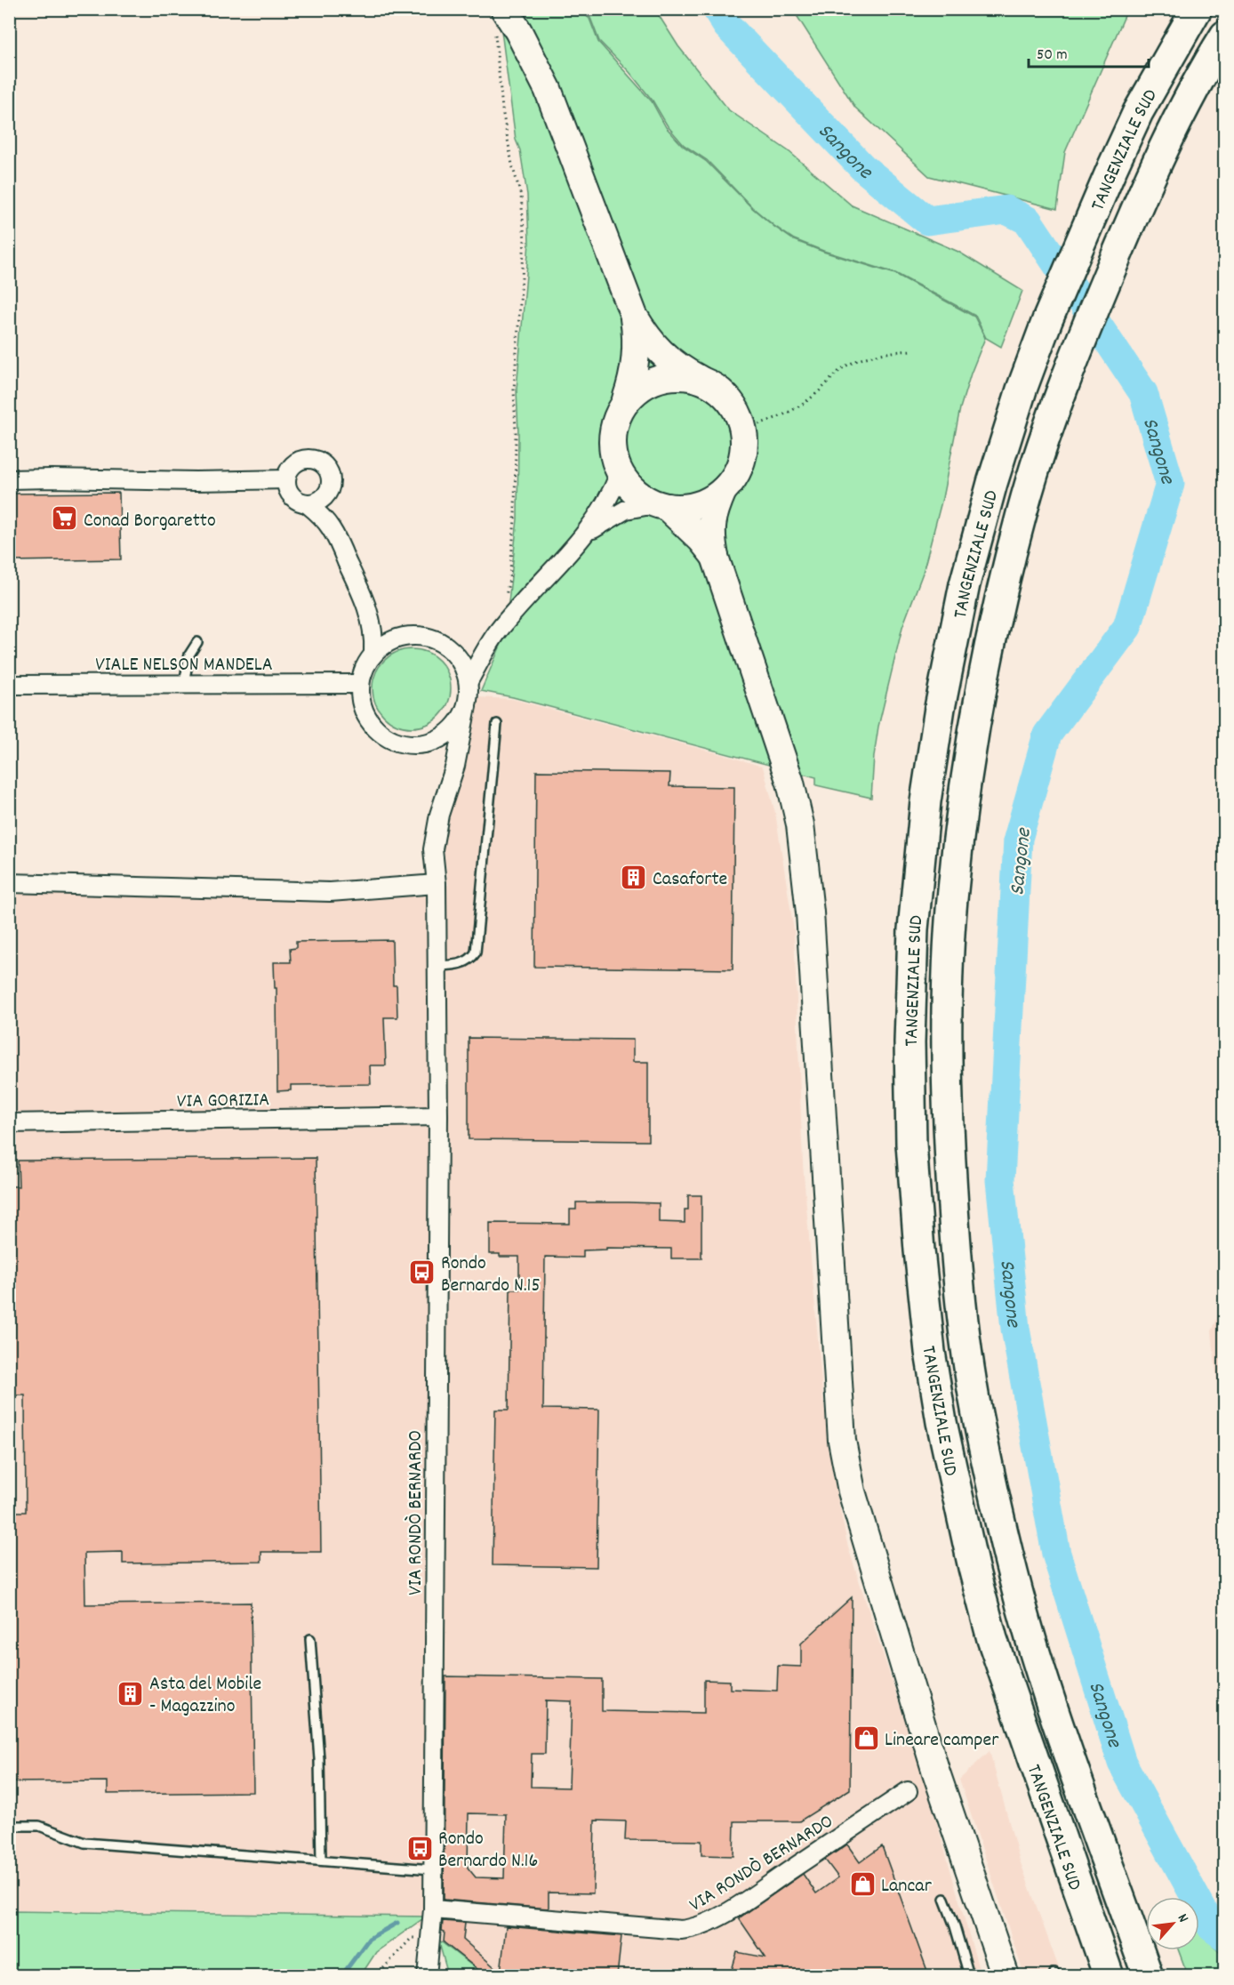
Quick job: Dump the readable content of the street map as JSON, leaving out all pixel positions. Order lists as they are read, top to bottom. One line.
{"streets":{"highway":["TANGENZIALE SUD"],"street":["VIALE NELSON MANDELA","VIA GORIZIA","VIA RONDÒ BERNARDO"]},"crossings":[["VIALE NELSON MANDELA","VIA RONDÒ BERNARDO"],["VIA GORIZIA","VIA RONDÒ BERNARDO"]],"water":["Sangone"],"places":{"supermarket":["Conad Borgaretto"],"building":["Casaforte","Asta del Mobile - Magazzino"],"bus stop":["Rondo Bernardo N.15","Rondo Bernardo N.16"],"shop":["Lineare camper","Lancar"]},"scale_bar":"50 m","north":"top right"}
